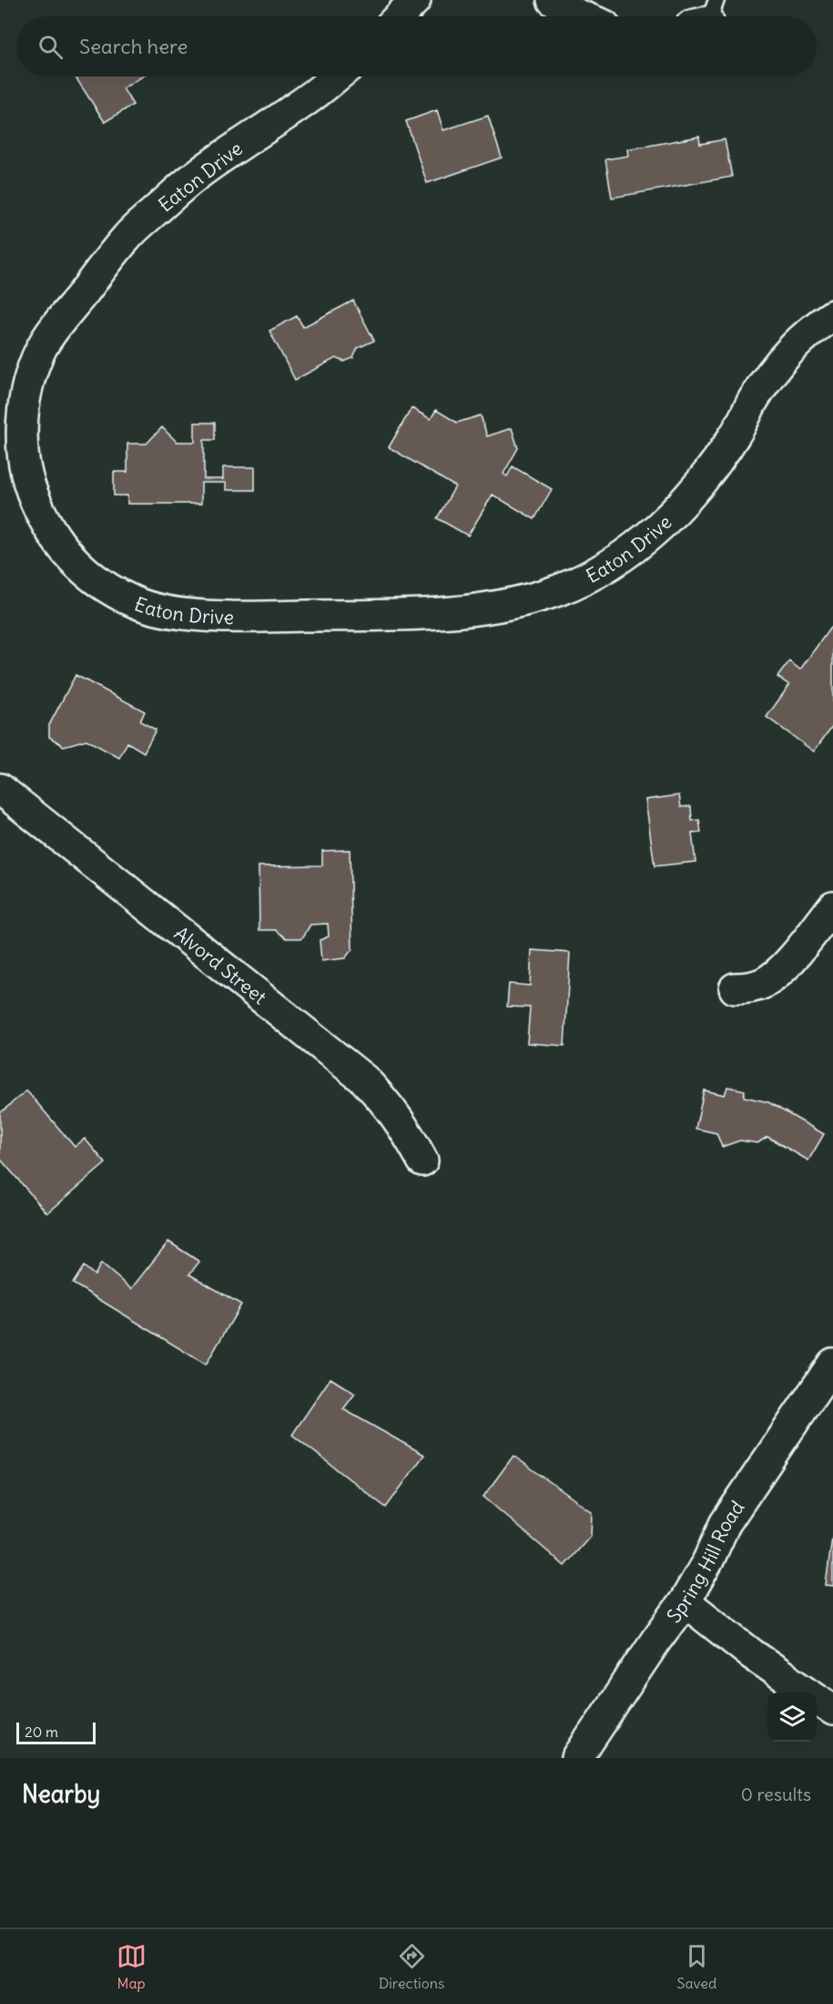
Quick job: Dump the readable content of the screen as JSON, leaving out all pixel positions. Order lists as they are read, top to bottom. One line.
{"streets":{"street":["Eaton Drive","Alvord Street","Spring Hill Road"]},"scale_bar":"20 m","page":{"search":"Search here","scale":"20 m","heading":["Nearby","0 results"],"nav":["Map","Directions","Saved"]}}
